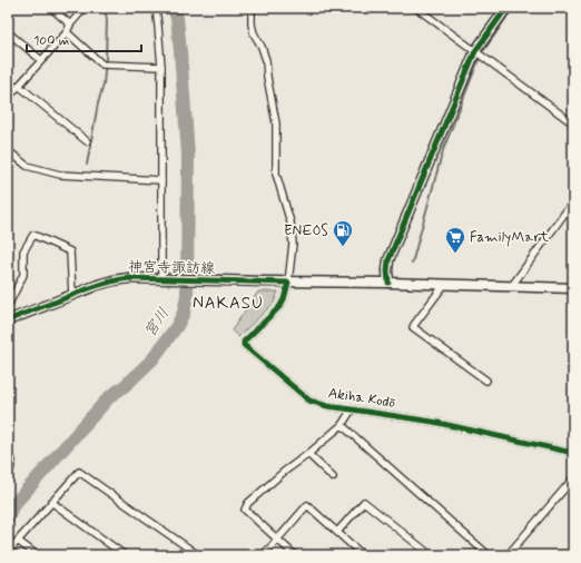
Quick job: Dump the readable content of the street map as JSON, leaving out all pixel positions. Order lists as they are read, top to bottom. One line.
{"streets":{"main road":["神宮寺諏訪線"],"street":["Akiha Kodō"]},"crossings":[["神宮寺諏訪線","Akiha Kodō"]],"districts":["NAKASU"],"water":["宮川"],"places":{"fuel station":["ENEOS"],"supermarket":["FamilyMart"]},"scale_bar":"100 m"}
